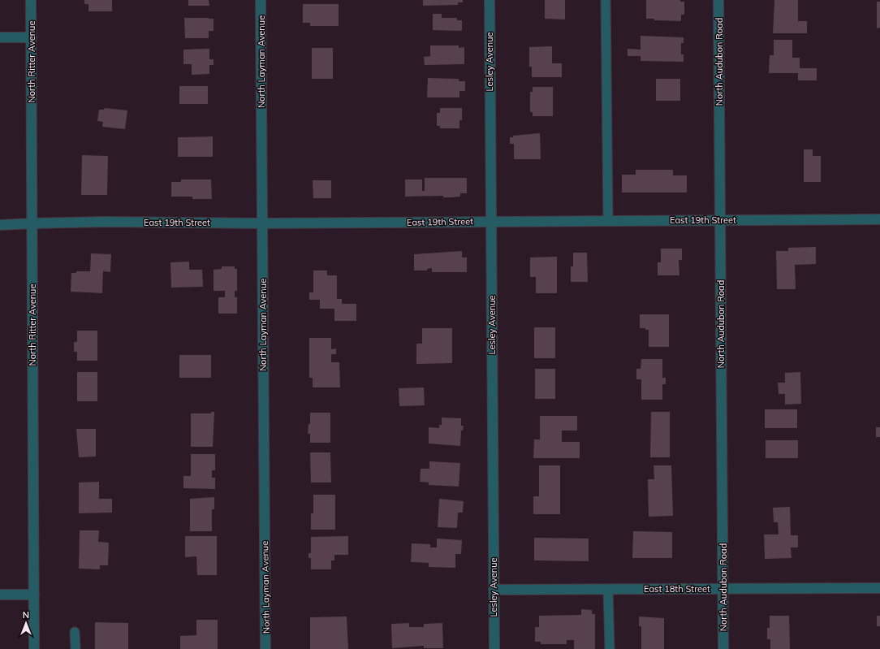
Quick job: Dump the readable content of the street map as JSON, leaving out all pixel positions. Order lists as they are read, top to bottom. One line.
{"streets":{"street":["North Ritter Avenue","North Layman Avenue","Lesley Avenue","North Audubon Road","East 19th Street","East 18th Street"]},"crossings":[["North Ritter Avenue","East 19th Street"],["North Layman Avenue","East 19th Street"],["Lesley Avenue","East 19th Street"],["Lesley Avenue","East 18th Street"],["North Audubon Road","East 19th Street"],["North Audubon Road","East 18th Street"]],"north":"top"}
